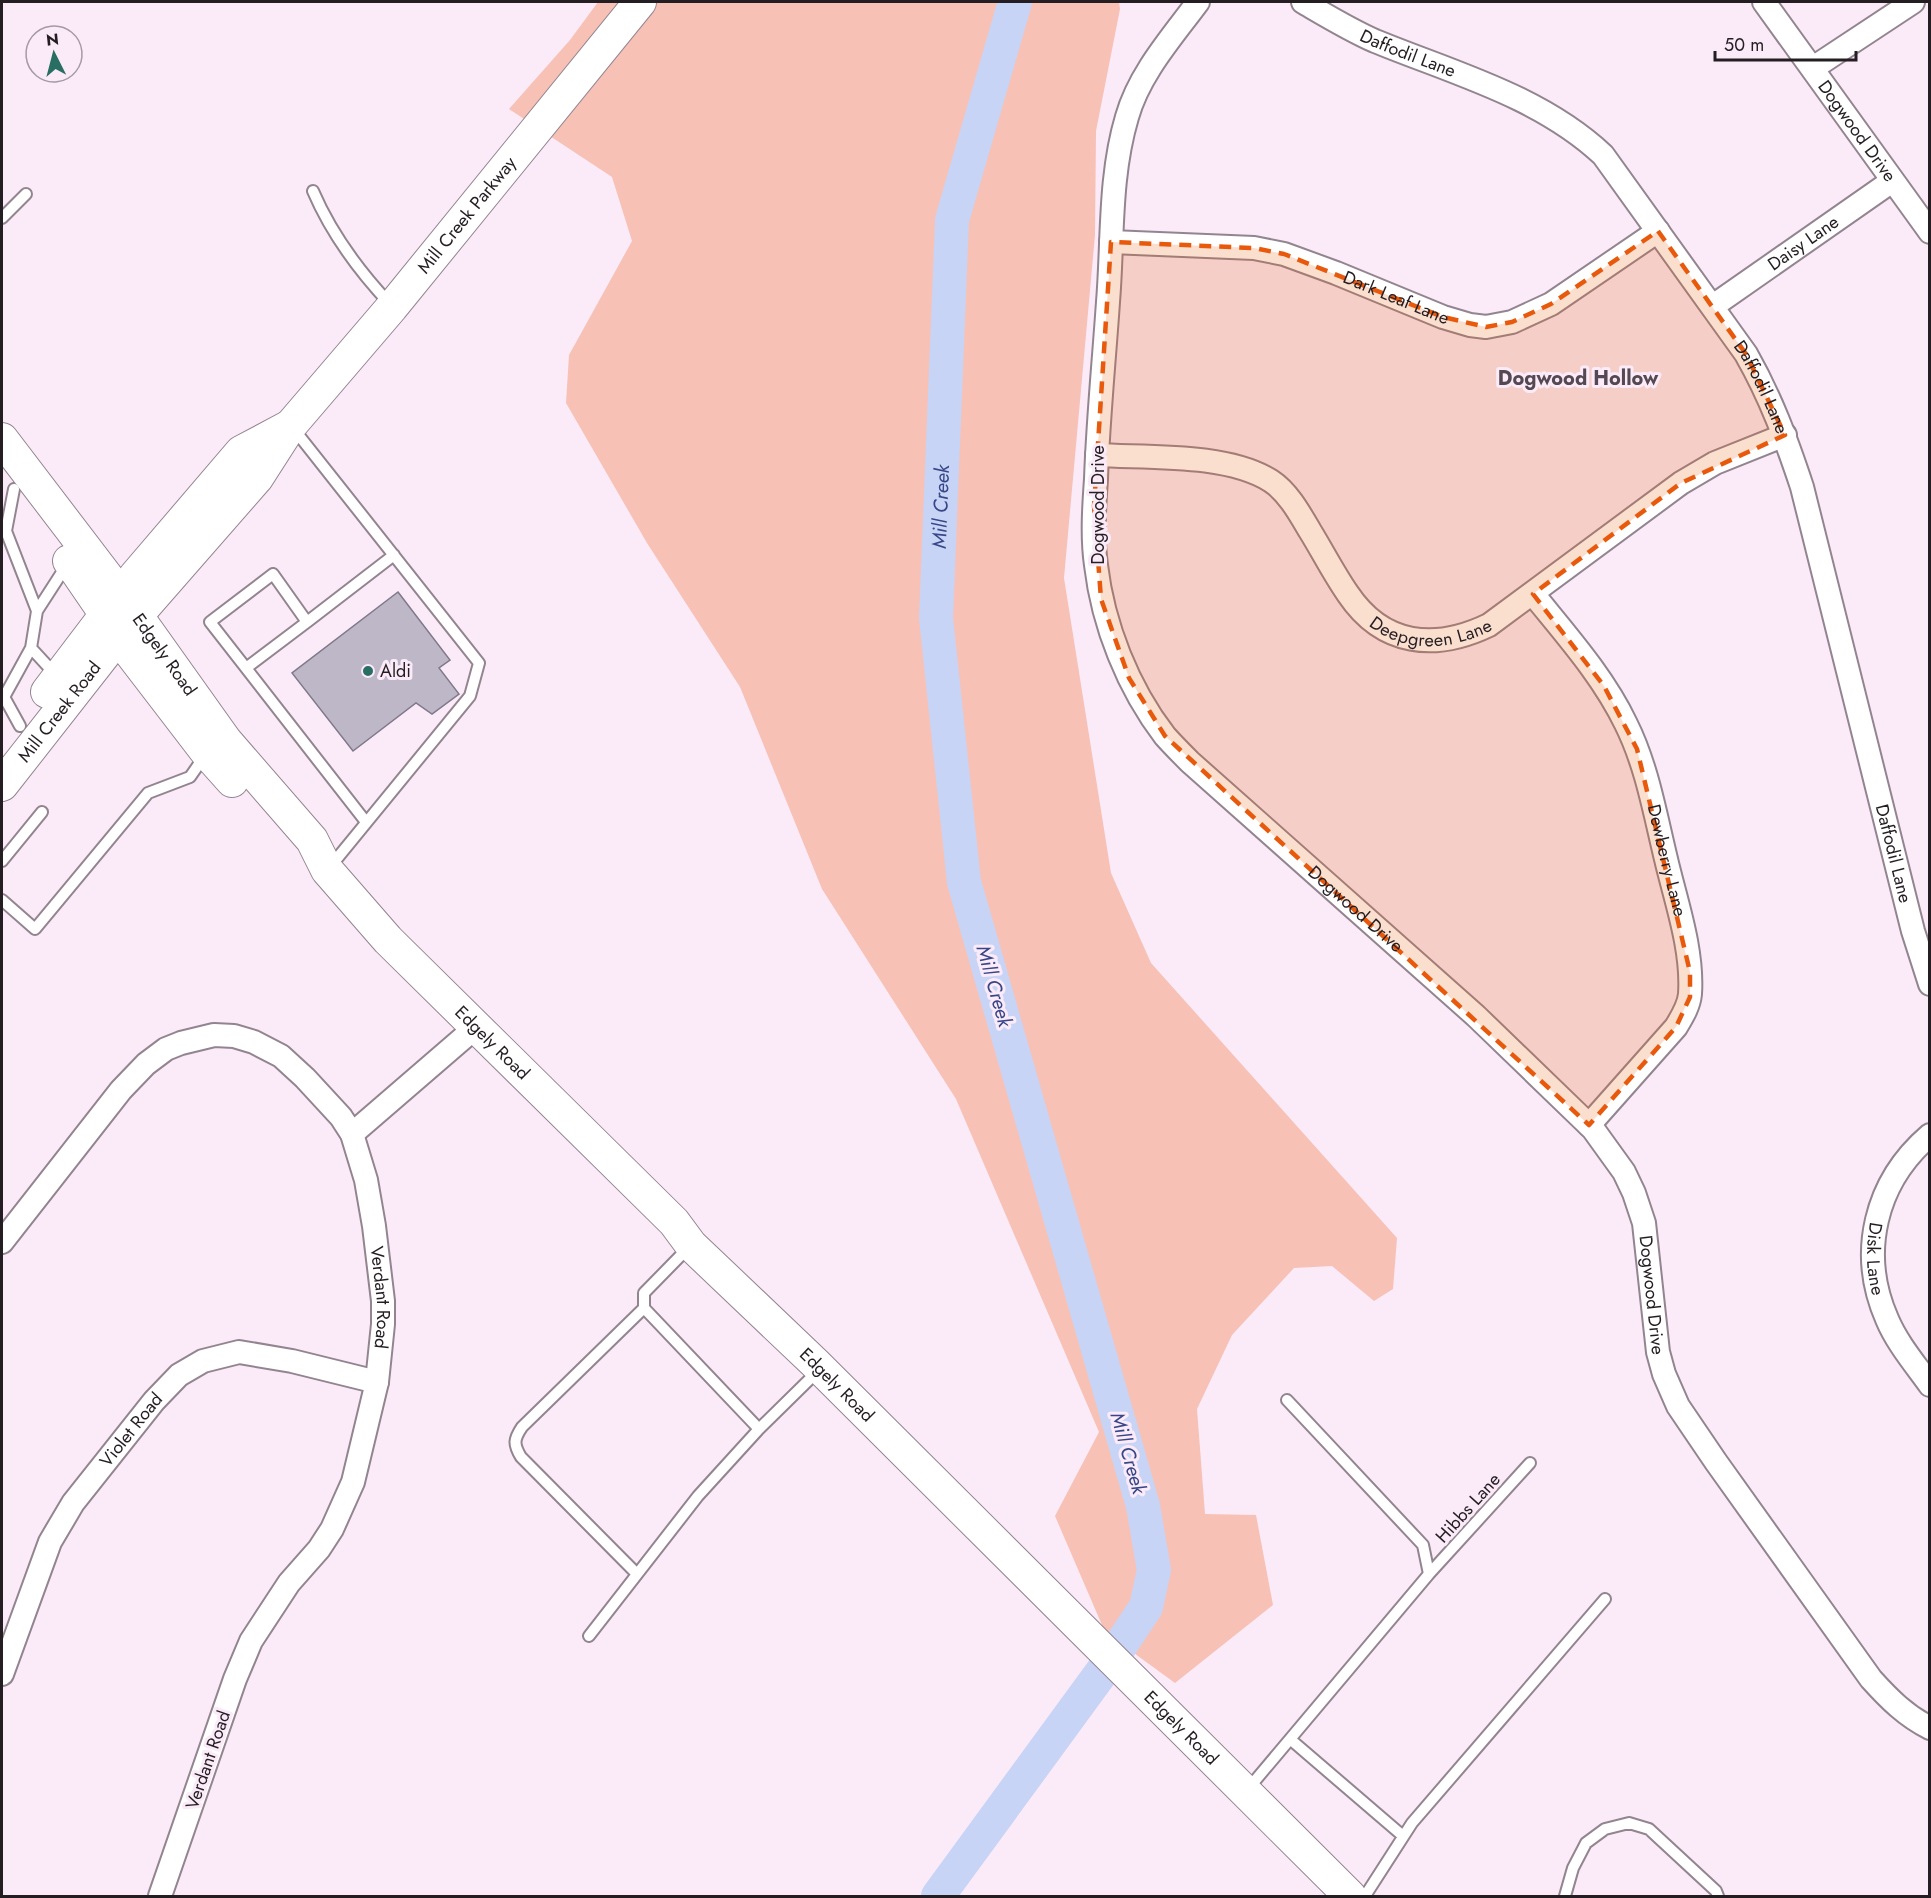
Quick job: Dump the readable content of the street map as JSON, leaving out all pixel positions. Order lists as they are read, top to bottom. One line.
{"streets":{"main road":["Mill Creek Parkway","Edgely Road","Mill Creek Road"],"street":["Daffodil Lane","Dogwood Drive","Daisy Lane","Dark Leaf Lane","Deepgreen Lane","Dewberry Lane","Disk Lane","Verdant Road","Violet Road"],"lane":["Hibbs Lane"]},"crossings":[["Daffodil Lane","Daisy Lane"],["Daffodil Lane","Dark Leaf Lane"],["Daffodil Lane","Deepgreen Lane"],["Dogwood Drive","Daisy Lane"],["Dogwood Drive","Dark Leaf Lane"],["Dogwood Drive","Deepgreen Lane"],["Dogwood Drive","Dewberry Lane"],["Mill Creek Parkway","Edgely Road"],["Mill Creek Parkway","Mill Creek Road"],["Deepgreen Lane","Dewberry Lane"],["Edgely Road","Mill Creek Road"],["Edgely Road","Hibbs Lane"],["Verdant Road","Violet Road"]],"districts":["Dogwood Hollow"],"water":["Mill Creek"],"places":["Aldi"],"scale_bar":"50 m","north":"top"}
